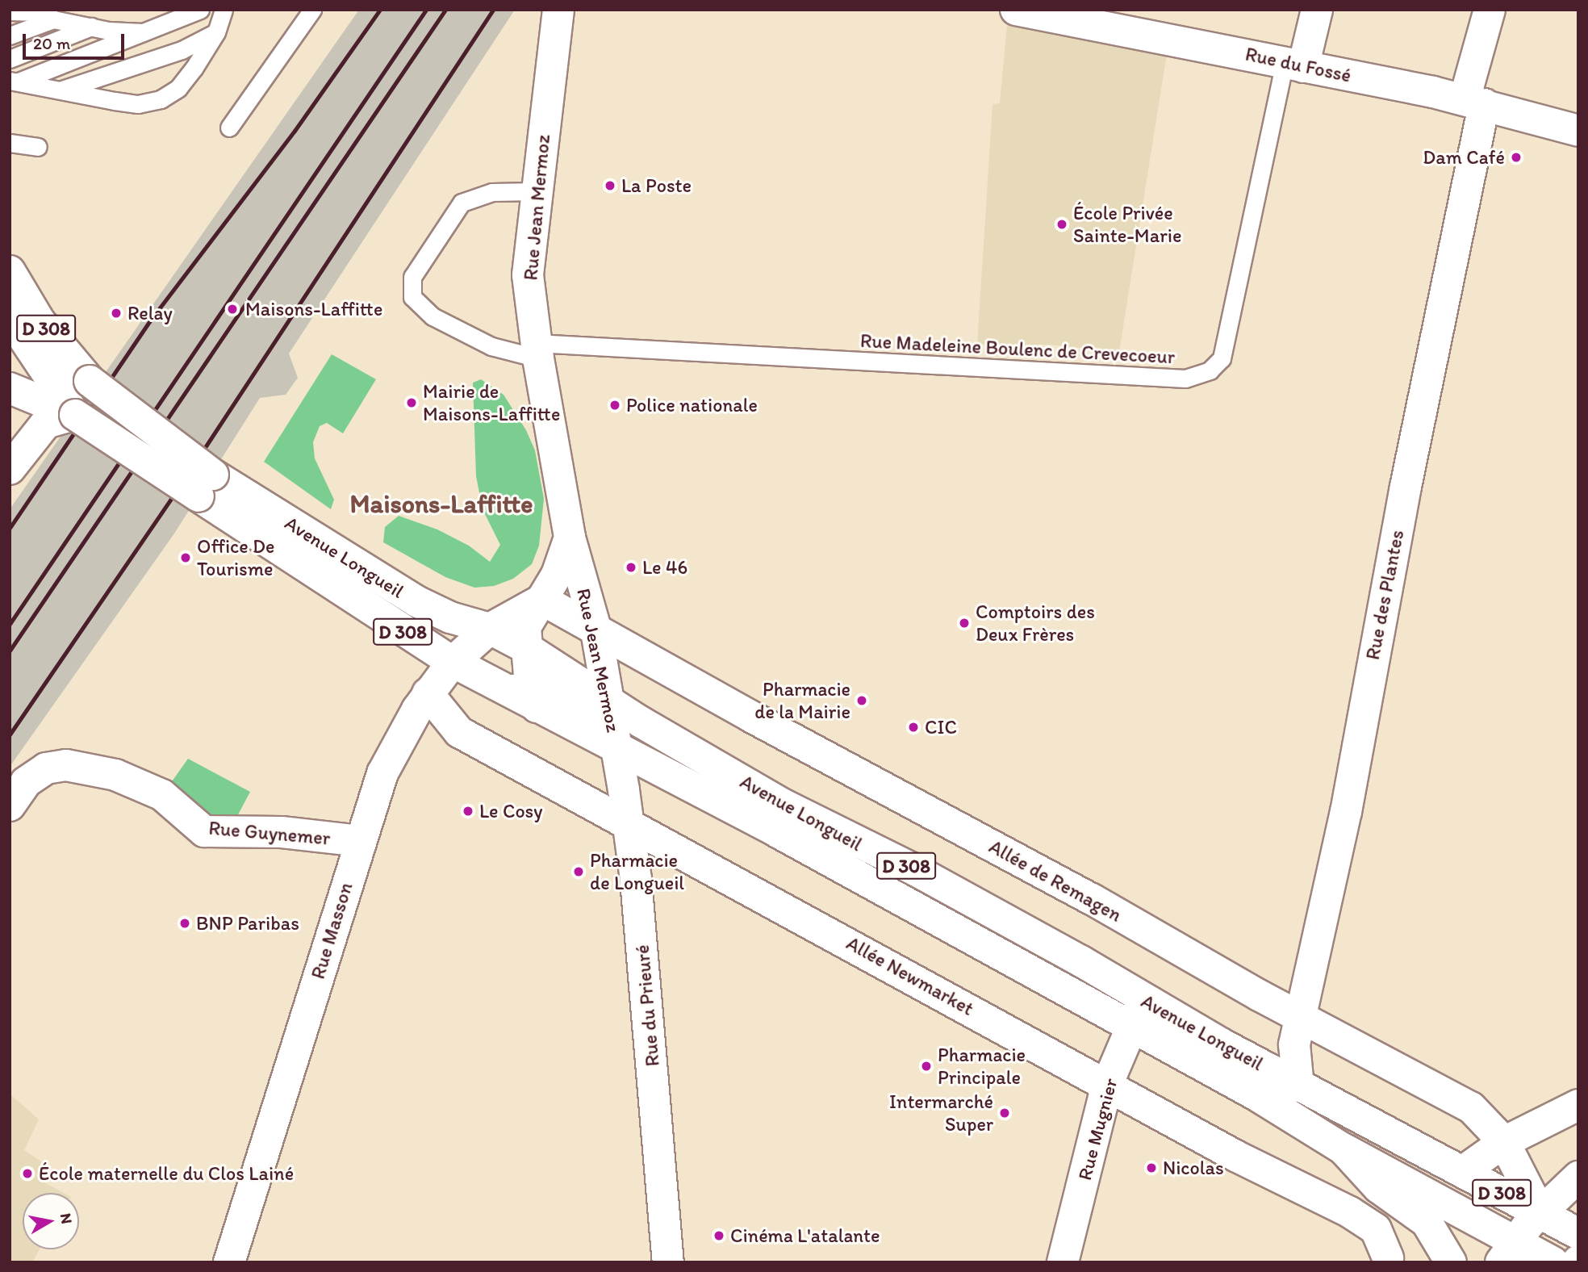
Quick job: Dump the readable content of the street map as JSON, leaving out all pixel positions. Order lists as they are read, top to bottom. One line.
{"streets":{"street":["Rue du Fossé","Rue Jean Mermoz","D 308","Avenue Longueil","Rue des Plantes","Rue Guynemer","Allée de Remagen","Rue Masson","Allée Newmarket","Rue du Prieuré","Rue Mugnier"],"lane":["Rue Madeleine Boulenc de Crevecoeur"]},"crossings":[["Rue du Fossé","Rue Madeleine Boulenc de Crevecoeur"],["Rue du Fossé","Rue des Plantes"],["Rue Jean Mermoz","Rue Madeleine Boulenc de Crevecoeur"],["Rue Jean Mermoz","Avenue Longueil"],["Rue Jean Mermoz","Allée de Remagen"],["Rue Jean Mermoz","Rue Masson"],["Rue Jean Mermoz","Rue du Prieuré"],["D 308","Avenue Longueil"],["Avenue Longueil","Rue des Plantes"],["Avenue Longueil","Allée de Remagen"],["Avenue Longueil","Rue Masson"],["Avenue Longueil","Rue du Prieuré"],["Avenue Longueil","Rue Mugnier"],["Rue des Plantes","Allée de Remagen"],["Rue Guynemer","Rue Masson"],["Allée de Remagen","Rue Masson"],["Rue Masson","Allée Newmarket"],["Allée Newmarket","Rue du Prieuré"],["Allée Newmarket","Rue Mugnier"]],"districts":["Maisons-Laffitte"],"places":["Dam Café","La Poste","École Privée Sainte-Marie","Maisons-Laffitte","Relay","Mairie de Maisons-Laffitte","Police nationale","Office De Tourisme","Le 46","Comptoirs des Deux Frères","Pharmacie de la Mairie","CIC","Le Cosy","Pharmacie de Longueil","BNP Paribas","Pharmacie Principale","Intermarché Super","Nicolas","École maternelle du Clos Lainé","Cinéma L'atalante"],"scale_bar":"20 m","north":"right"}
